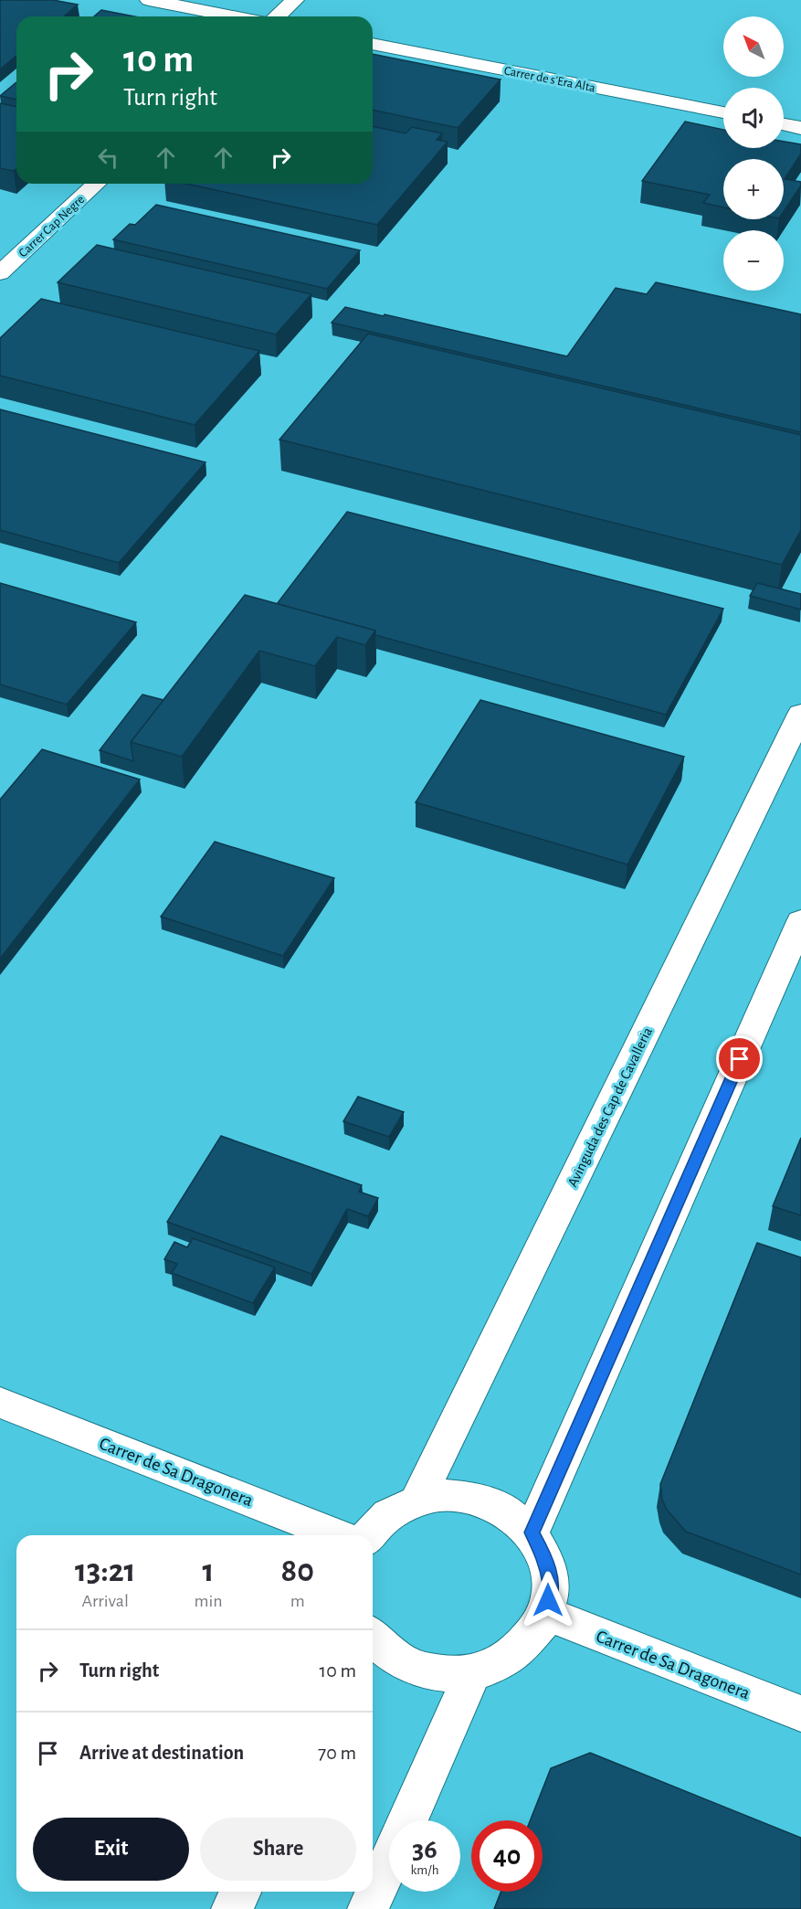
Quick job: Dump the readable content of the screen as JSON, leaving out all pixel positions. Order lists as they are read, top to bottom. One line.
{"streets":{"street":["Carrer de s'Era Alta","Carrer Cap Negre","Avinguda des Cap de Cavalleria","Carrer de Sa Dragonera"]},"north":"top left","page":{"map_buttons":["+","−"],"turn":["10 m","Turn right"],"eta":["13:21","Arrival","1","min","80","m"],"list":[{"name":"Turn right","value":"10 m"},{"name":"Arrive at destination","value":"70 m"}],"buttons":["Exit","Share"],"speed":"36 km/h","limit":"40"}}
